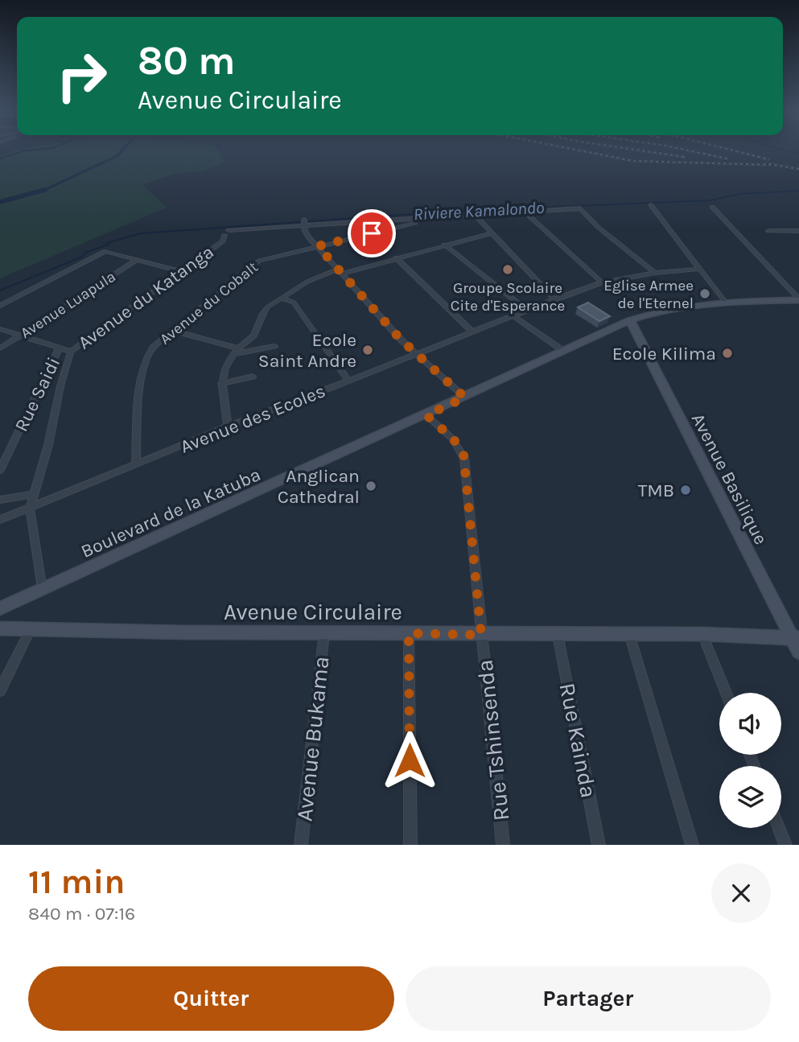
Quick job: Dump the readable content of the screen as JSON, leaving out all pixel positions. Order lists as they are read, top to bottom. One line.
{"streets":{"street":["Avenue du Katanga","Avenue du Cobalt","Avenue Luapula","Rue Saidi","Avenue des Ecoles","Avenue Basilique","Boulevard de la Katuba","Avenue Circulaire","Avenue Bukama","Rue Tshinsenda","Rue Kainda"]},"crossings":[["Avenue du Katanga","Avenue des Ecoles"],["Avenue du Katanga","Boulevard de la Katuba"],["Avenue du Cobalt","Avenue des Ecoles"],["Avenue Basilique","Boulevard de la Katuba"],["Avenue Basilique","Avenue Circulaire"],["Boulevard de la Katuba","Rue Tshinsenda"],["Avenue Circulaire","Avenue Bukama"],["Avenue Circulaire","Rue Tshinsenda"],["Avenue Circulaire","Rue Kainda"]],"water":["Riviere Kamalondo"],"places":["Groupe Scolaire Cite d'Esperance","Eglise Armee de l'Eternel","Ecole Saint Andre","Ecole Kilima","Anglican Cathedral","TMB"],"page":{"turn":["80 m","Avenue Circulaire"],"heading":["11 min","840 m · 07:16"],"buttons":["Quitter","Partager"]}}
